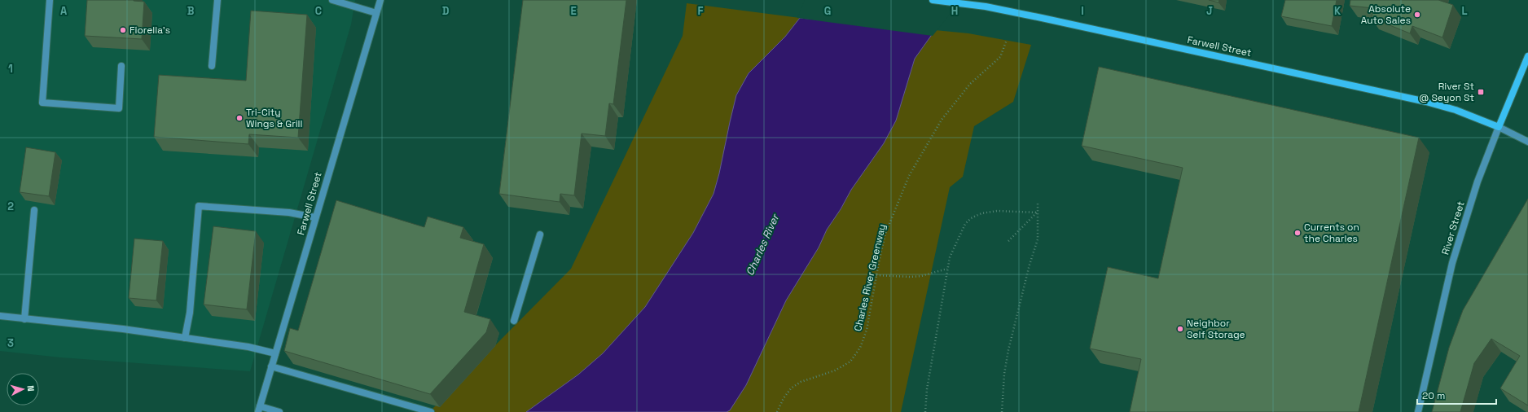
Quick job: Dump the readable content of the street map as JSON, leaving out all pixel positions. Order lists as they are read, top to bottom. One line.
{"streets":{"main road":["Farwell Street","River Street"],"path":["Charles River Greenway"]},"crossings":[["Farwell Street","River Street"]],"water":["Charles River"],"places":{"other":["Absolute Auto Sales","Fiorella's","Tri-City Wings & Grill","Currents on the Charles","Neighbor Self Storage"],"transit":["River St @ Seyon St"]},"scale_bar":"20 m","north":"right","grid":{"columns":["A","B","C","D","E","F","G","H","I","J","K","L"],"rows":["1","2","3"]}}
